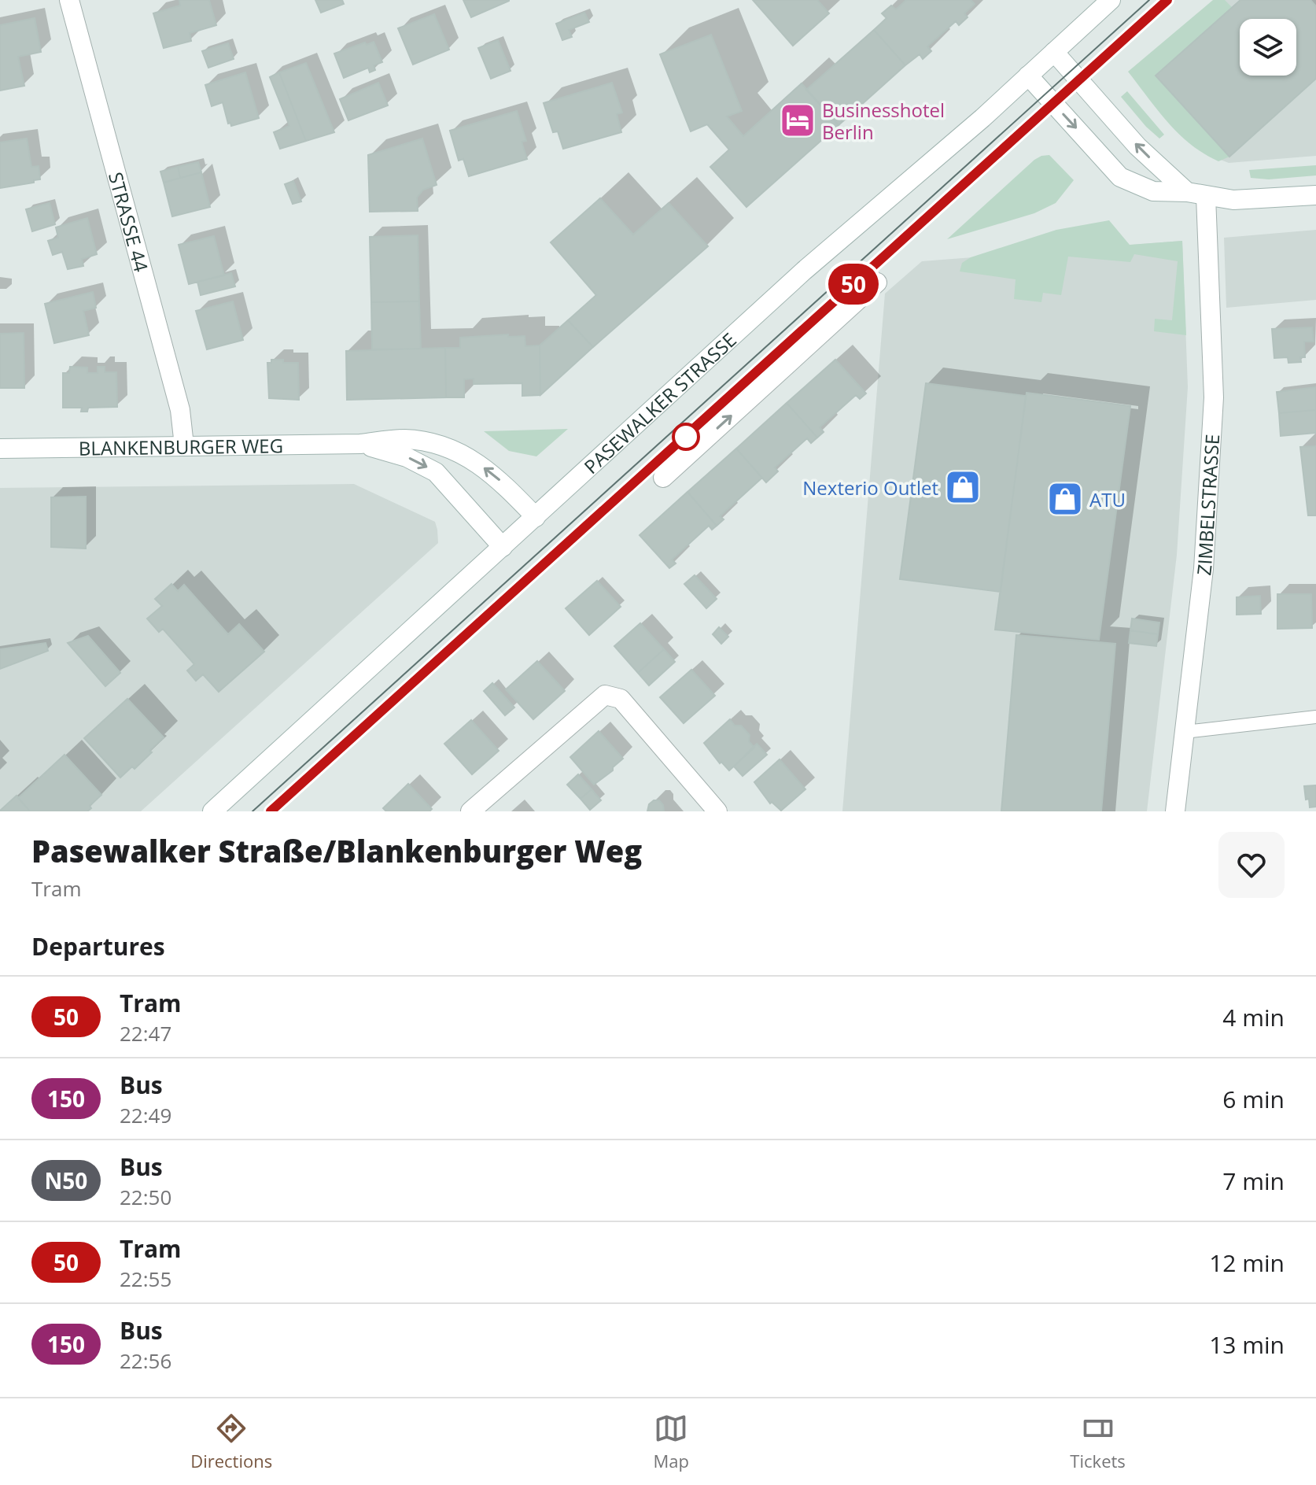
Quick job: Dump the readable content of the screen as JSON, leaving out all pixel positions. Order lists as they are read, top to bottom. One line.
{"streets":{"main road":["STRASSE 44","PASEWALKER STRASSE","BLANKENBURGER WEG","ZIMBELSTRASSE"]},"crossings":[["STRASSE 44","BLANKENBURGER WEG"],["PASEWALKER STRASSE","BLANKENBURGER WEG"]],"places":{"hotel":["Businesshotel Berlin"],"shop":["Nexterio Outlet","ATU"]},"lines":["tram line 50"],"page":{"on_map":"50","heading":[["Pasewalker Straße/Blankenburger Weg","Tram"],"Departures"],"list":[{"mark":"50","name":"Tram","note":"22:47","value":"4 min"},{"mark":"150","name":"Bus","note":"22:49","value":"6 min"},{"mark":"N50","name":"Bus","note":"22:50","value":"7 min"},{"mark":"50","name":"Tram","note":"22:55","value":"12 min"},{"mark":"150","name":"Bus","note":"22:56","value":"13 min"}],"tabs":["Directions","Map","Tickets"]}}
